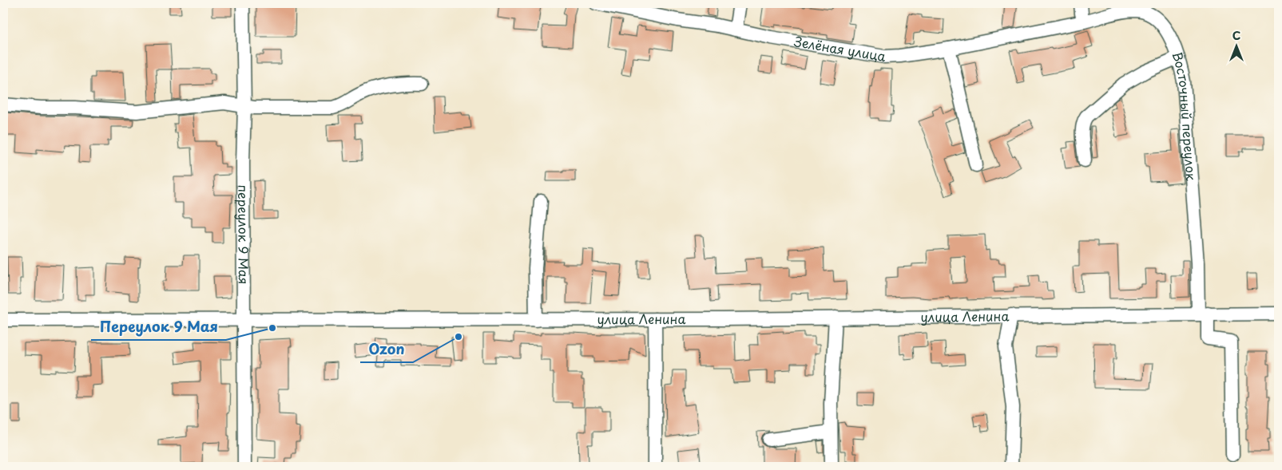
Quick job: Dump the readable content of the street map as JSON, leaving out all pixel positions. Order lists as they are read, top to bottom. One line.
{"streets":{"street":["Зелёная улица","Восточный переулок","переулок 9 Мая","улица Ленина"]},"crossings":[["Зелёная улица","Восточный переулок"],["Восточный переулок","улица Ленина"],["переулок 9 Мая","улица Ленина"]],"places":["Переулок 9 Мая","Ozon"],"north":"top"}
